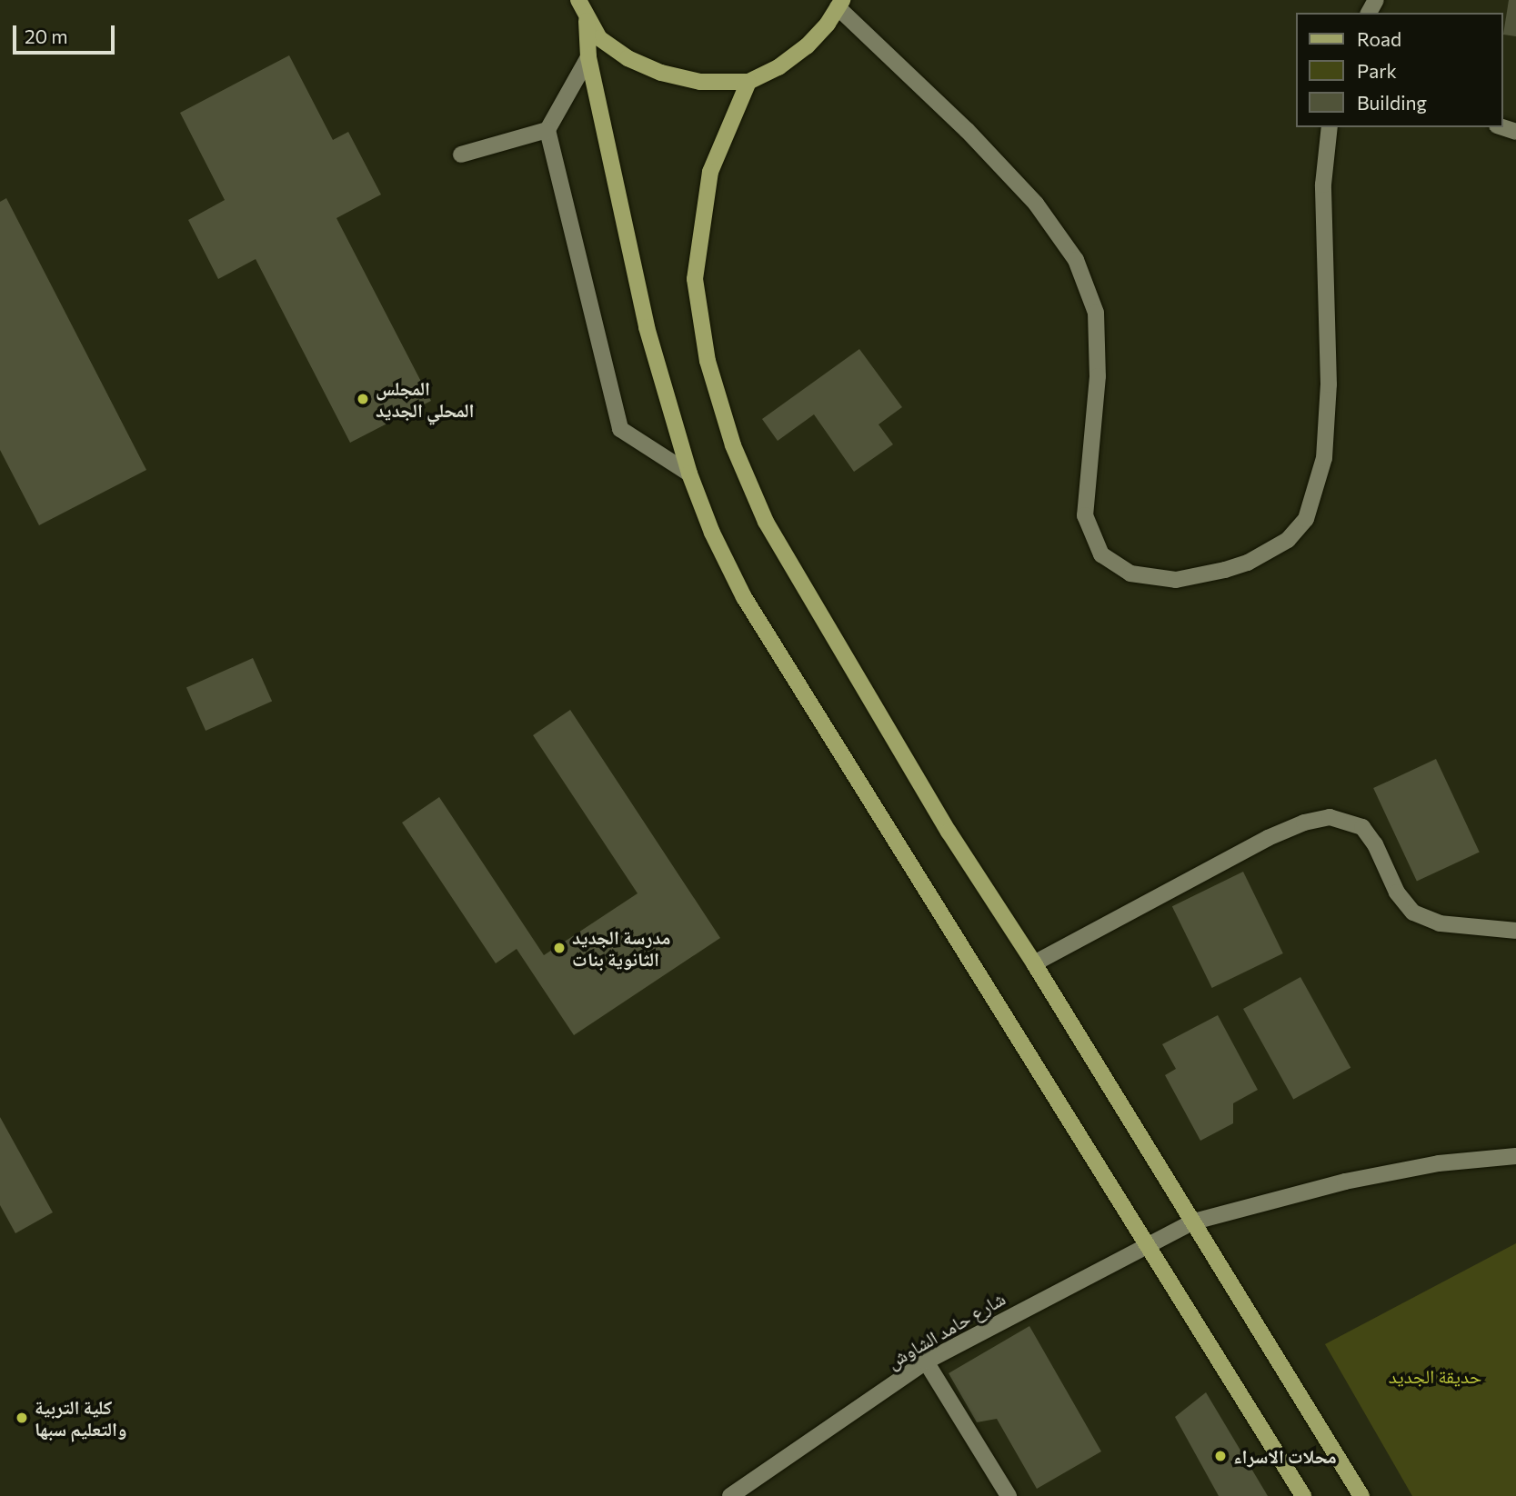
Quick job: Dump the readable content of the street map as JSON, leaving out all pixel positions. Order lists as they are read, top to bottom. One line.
{"streets":{"street":["شارع حامد الشاوش"]},"parks":["حديقة الجديد"],"places":["المجلس المحلي الجديد","مدرسة الجديد الثانوية بنات","كلية التربية والتعليم سبها","محلات الاسراء"],"legend":["Road","Park","Building"],"scale_bar":"20 m"}
